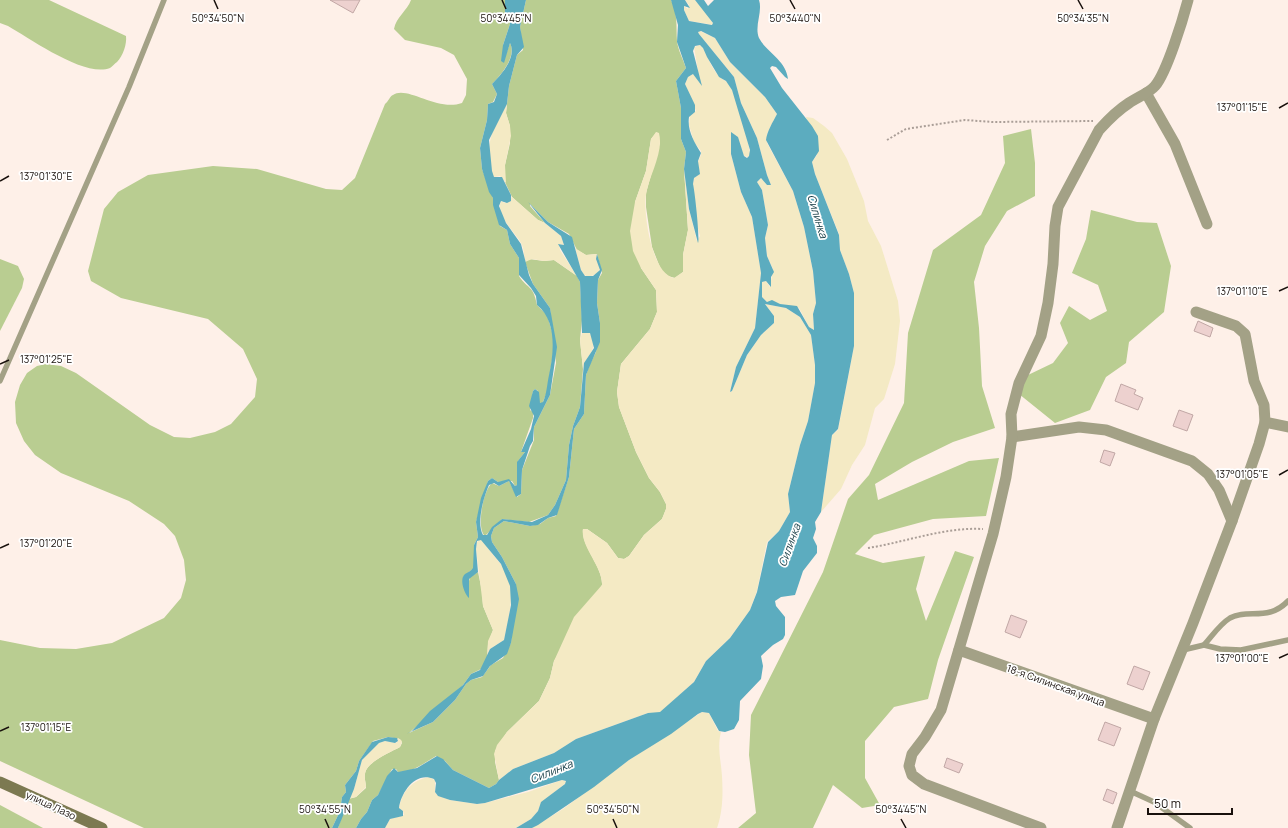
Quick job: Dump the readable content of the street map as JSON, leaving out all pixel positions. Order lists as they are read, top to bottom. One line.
{"streets":{"main road":["улица Лазо"],"street":["18-я Силинская улица"]},"water":["Силинка"],"scale_bar":"50 m","coordinates":["50°34'50\"N","50°34'45\"N","50°34'40\"N","50°34'35\"N","137°01'15\"E","137°01'30\"E","137°01'10\"E","137°01'25\"E","137°01'05\"E","137°01'20\"E","137°01'00\"E","50°34'55\"N"]}
